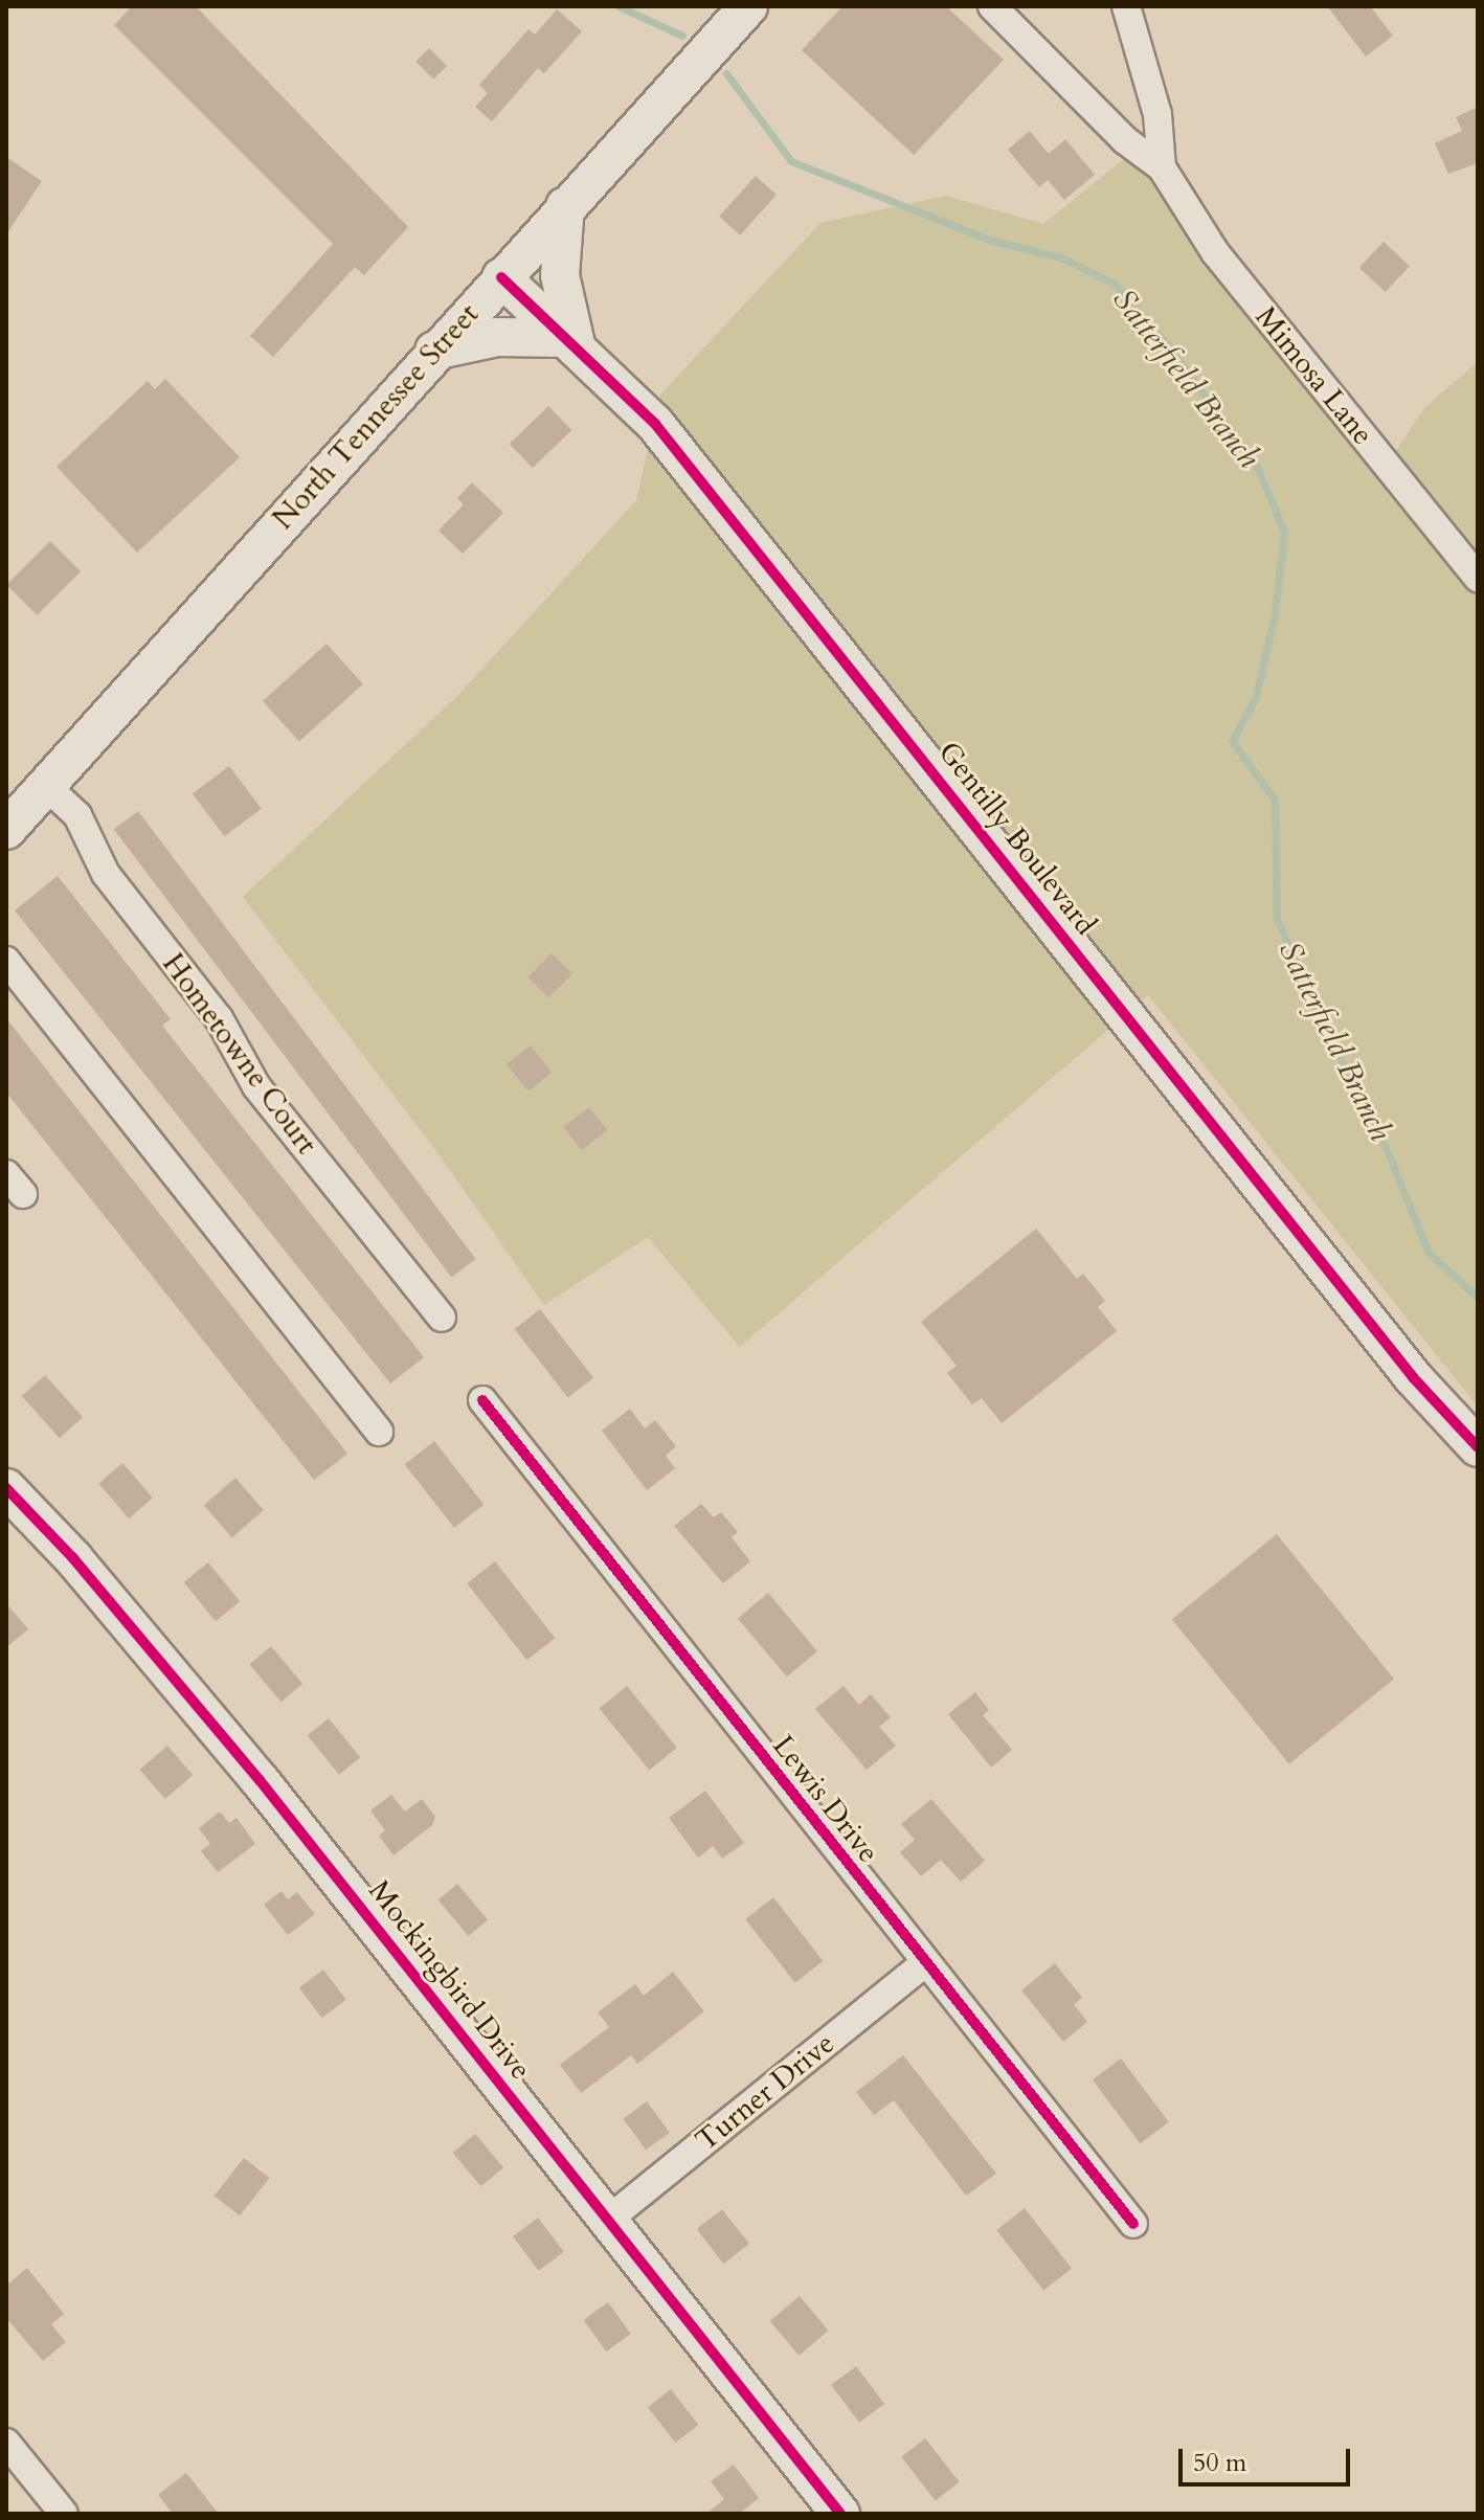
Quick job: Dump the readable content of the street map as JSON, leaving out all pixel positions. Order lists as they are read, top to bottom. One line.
{"streets":{"street":["Mimosa Lane","North Tennessee Street","Gentilly Boulevard","Hometowne Court","Lewis Drive","Mockingbird Drive","Turner Drive"]},"crossings":[["North Tennessee Street","Gentilly Boulevard"],["North Tennessee Street","Hometowne Court"],["Lewis Drive","Turner Drive"],["Mockingbird Drive","Turner Drive"]],"water":["Satterfield Branch"],"scale_bar":"50 m"}
